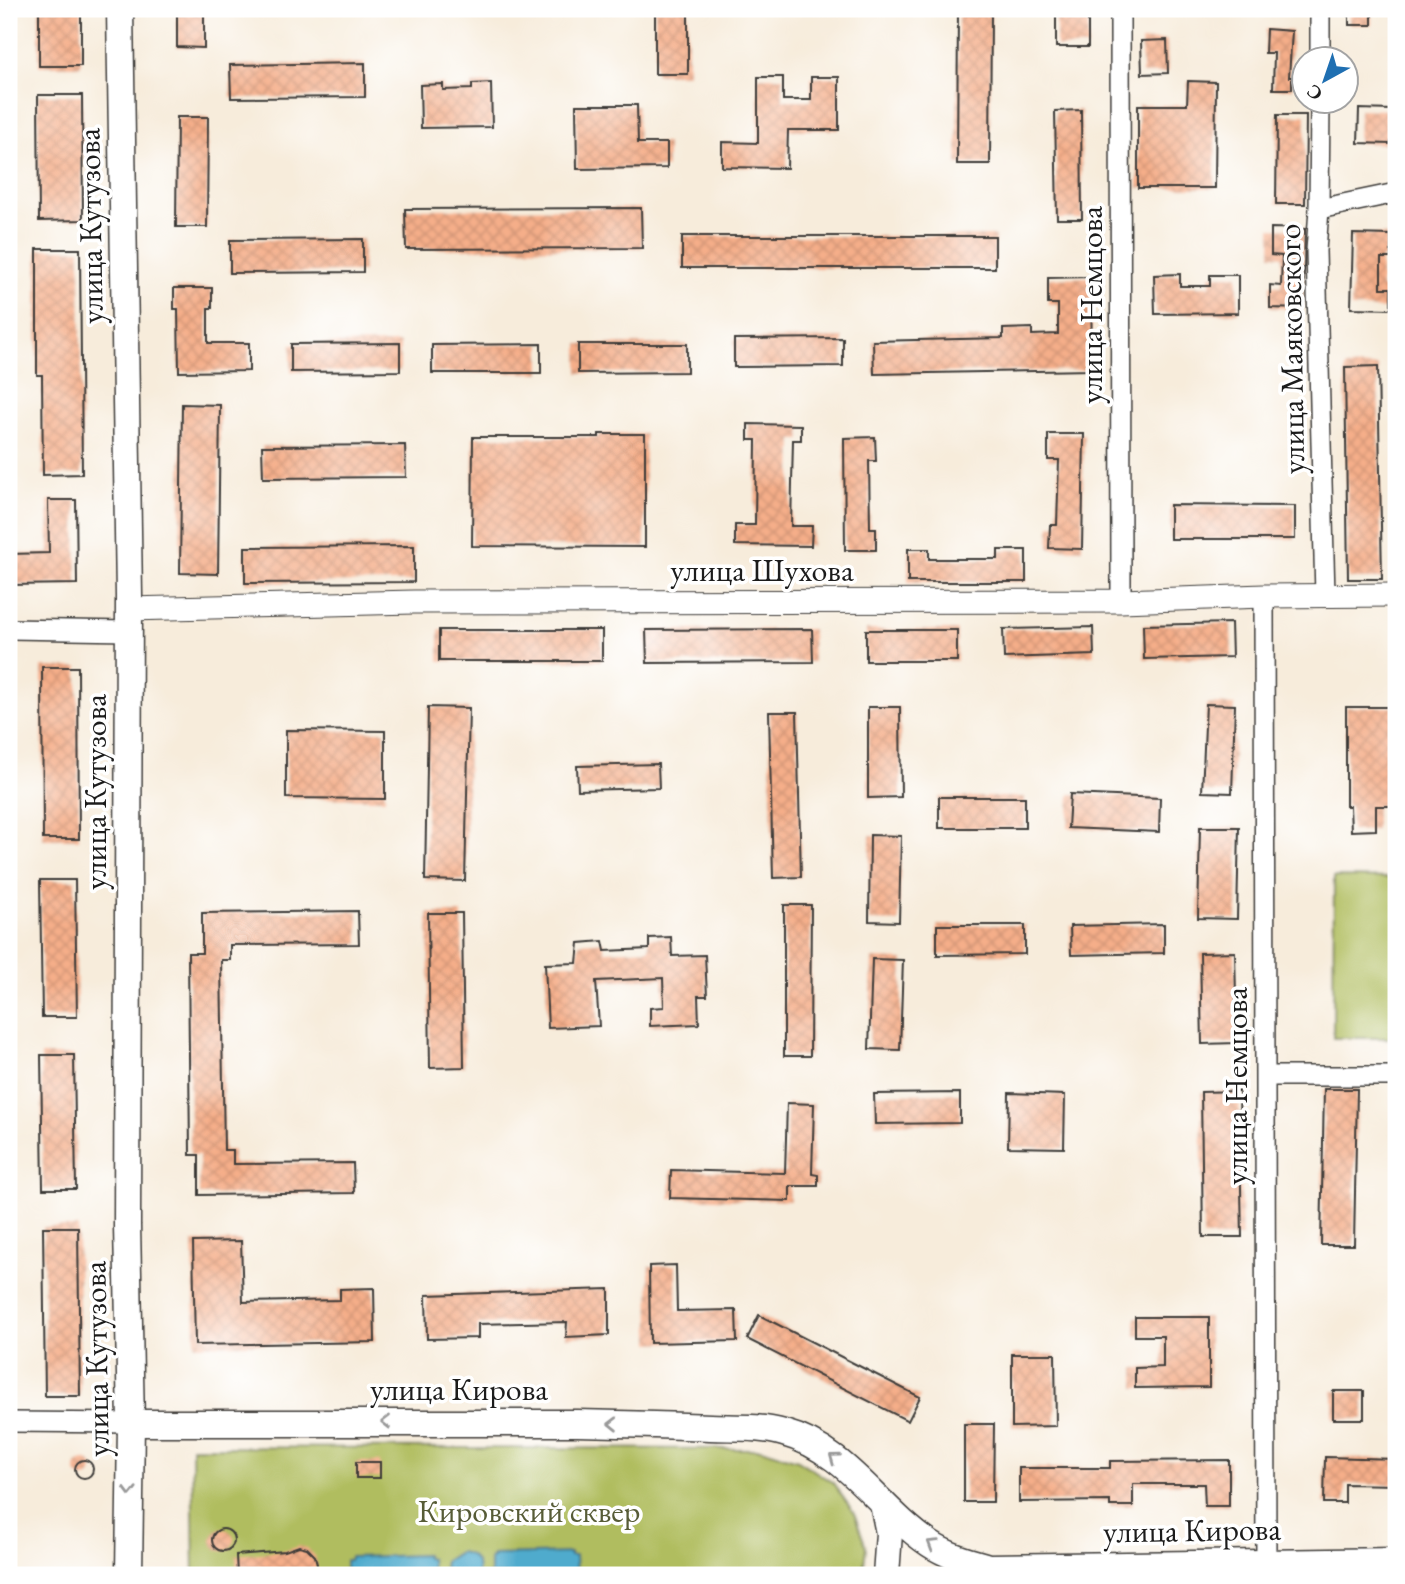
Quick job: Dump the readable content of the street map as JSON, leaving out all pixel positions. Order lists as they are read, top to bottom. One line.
{"streets":{"main road":["улица Кутузова","улица Кирова"],"street":["улица Немцова","улица Маяковского","улица Шухова"]},"crossings":[["улица Кутузова","улица Шухова"],["улица Кутузова","улица Кирова"],["улица Немцова","улица Шухова"],["улица Немцова","улица Кирова"],["улица Маяковского","улица Шухова"]],"one_way":["улица Кирова"],"parks":["Кировский сквер"],"north":"bottom left"}
